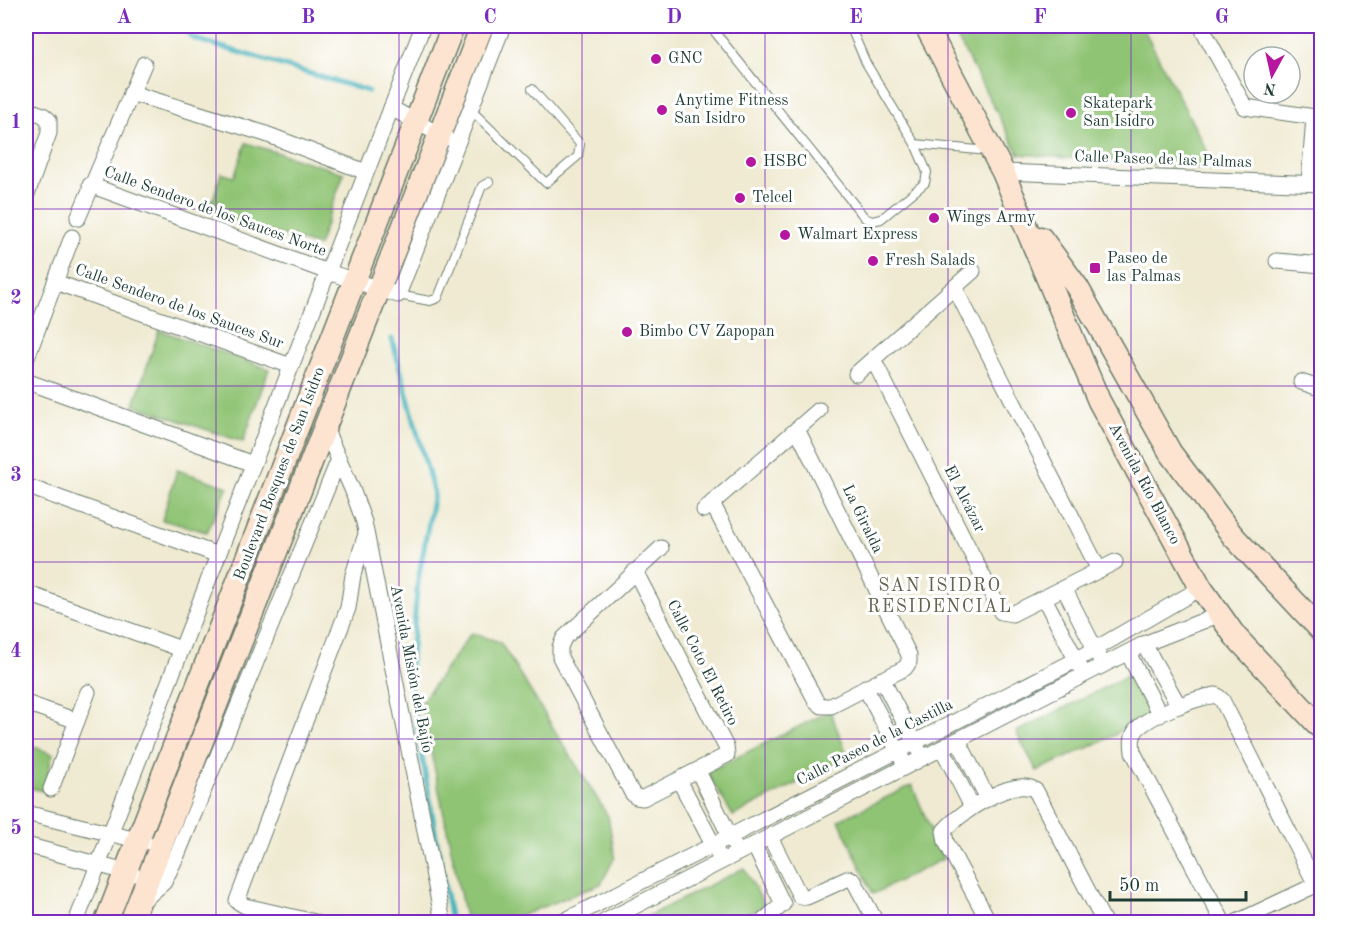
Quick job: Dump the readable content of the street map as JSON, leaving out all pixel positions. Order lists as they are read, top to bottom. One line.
{"streets":{"main road":["Boulevard Bosques de San Isidro","Avenida Río Blanco"],"street":["Calle Paseo de las Palmas","Calle Sendero de los Sauces Norte","Calle Sendero de los Sauces Sur","El Alcázar","La Giralda","Calle Coto El Retiro","Avenida Misión del Bajío","Calle Paseo de la Castilla"]},"crossings":[["Calle Paseo de las Palmas","Avenida Río Blanco"],["Calle Sendero de los Sauces Norte","Boulevard Bosques de San Isidro"],["Calle Sendero de los Sauces Sur","Boulevard Bosques de San Isidro"],["Boulevard Bosques de San Isidro","Avenida Misión del Bajío"],["Avenida Río Blanco","Calle Paseo de la Castilla"]],"districts":["SAN ISIDRO RESIDENCIAL"],"places":{"other":["GNC","Anytime Fitness San Isidro","Skatepark San Isidro","HSBC","Telcel","Wings Army","Walmart Express","Fresh Salads","Bimbo CV Zapopan"],"transit":["Paseo de las Palmas"]},"scale_bar":"50 m","north":"bottom","grid":{"columns":["A","B","C","D","E","F","G"],"rows":["1","2","3","4","5"]}}
